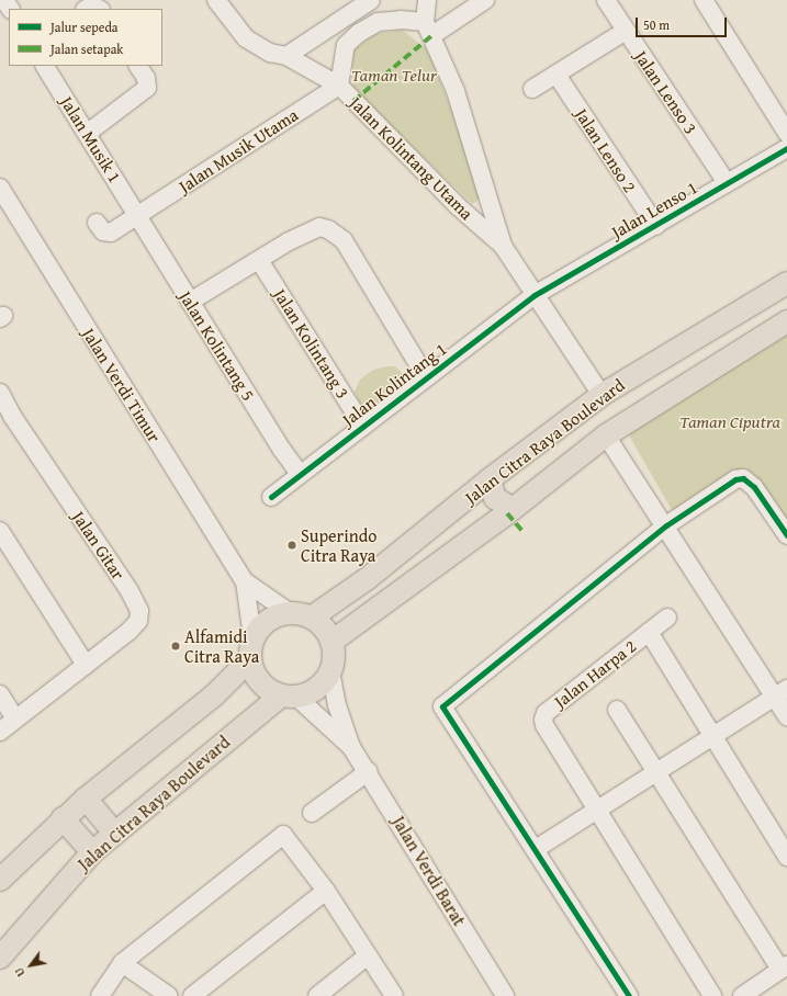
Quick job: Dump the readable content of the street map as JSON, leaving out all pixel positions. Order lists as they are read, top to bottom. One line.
{"streets":{"main road":["Jalan Citra Raya Boulevard"],"street":["Jalan Lenso 3","Jalan Musik 1","Jalan Musik Utama","Jalan Lenso 2","Jalan Kolintang Utama","Jalan Lenso 1","Jalan Kolintang 3","Jalan Kolintang 5","Jalan Kolintang 1","Jalan Verdi Timur","Jalan Gitar","Jalan Harpa 2","Jalan Verdi Barat"]},"crossings":[["Jalan Lenso 3","Jalan Lenso 1"],["Jalan Musik 1","Jalan Musik Utama"],["Jalan Musik 1","Jalan Kolintang 5"],["Jalan Musik Utama","Jalan Kolintang Utama"],["Jalan Musik Utama","Jalan Kolintang 5"],["Jalan Lenso 2","Jalan Lenso 1"],["Jalan Kolintang Utama","Jalan Lenso 1"],["Jalan Kolintang Utama","Jalan Kolintang 1"],["Jalan Kolintang Utama","Jalan Citra Raya Boulevard"],["Jalan Lenso 1","Jalan Kolintang 1"],["Jalan Kolintang 3","Jalan Kolintang 1"],["Jalan Kolintang 5","Jalan Kolintang 1"],["Jalan Verdi Timur","Jalan Citra Raya Boulevard"],["Jalan Verdi Timur","Jalan Verdi Barat"],["Jalan Citra Raya Boulevard","Jalan Verdi Barat"]],"parks":["Taman Telur","Taman Ciputra"],"places":["Superindo Citra Raya","Alfamidi Citra Raya"],"legend":["Jalur sepeda","Jalan setapak"],"scale_bar":"50 m","north":"bottom left"}
